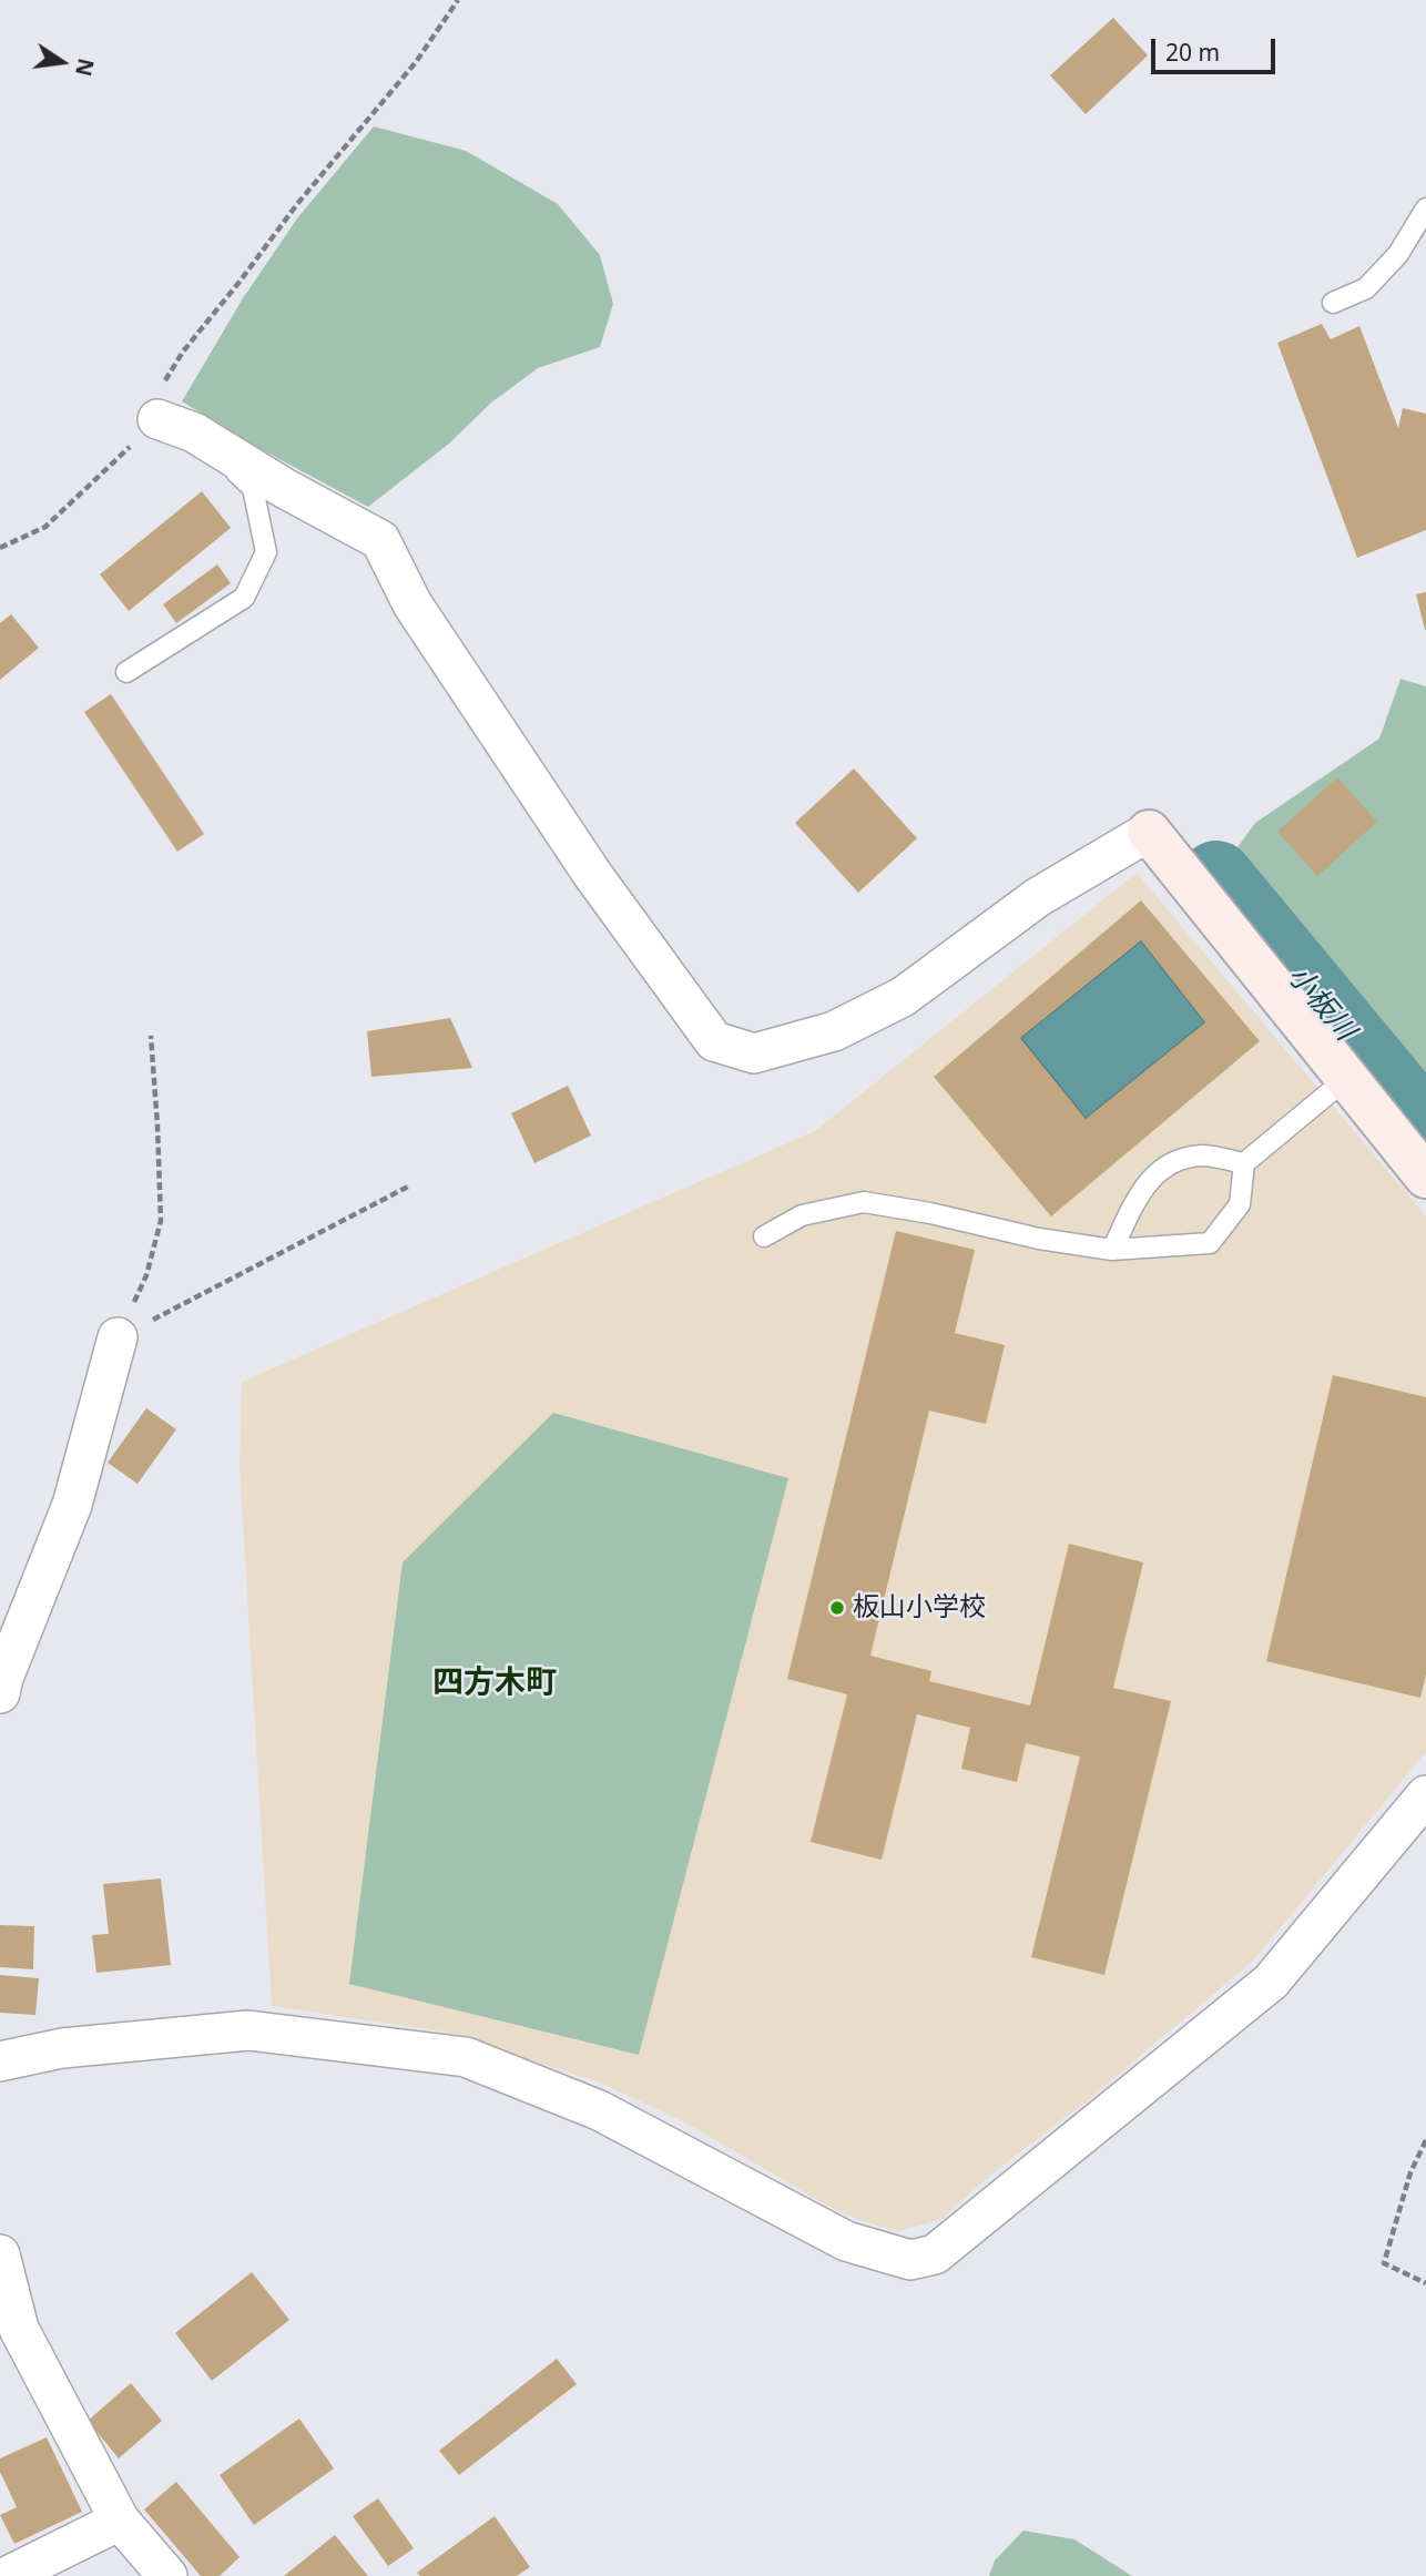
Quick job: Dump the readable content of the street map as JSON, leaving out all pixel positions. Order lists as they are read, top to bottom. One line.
{"districts":["四方木町"],"water":["小板川"],"places":["板山小学校"],"scale_bar":"20 m","north":"right"}
